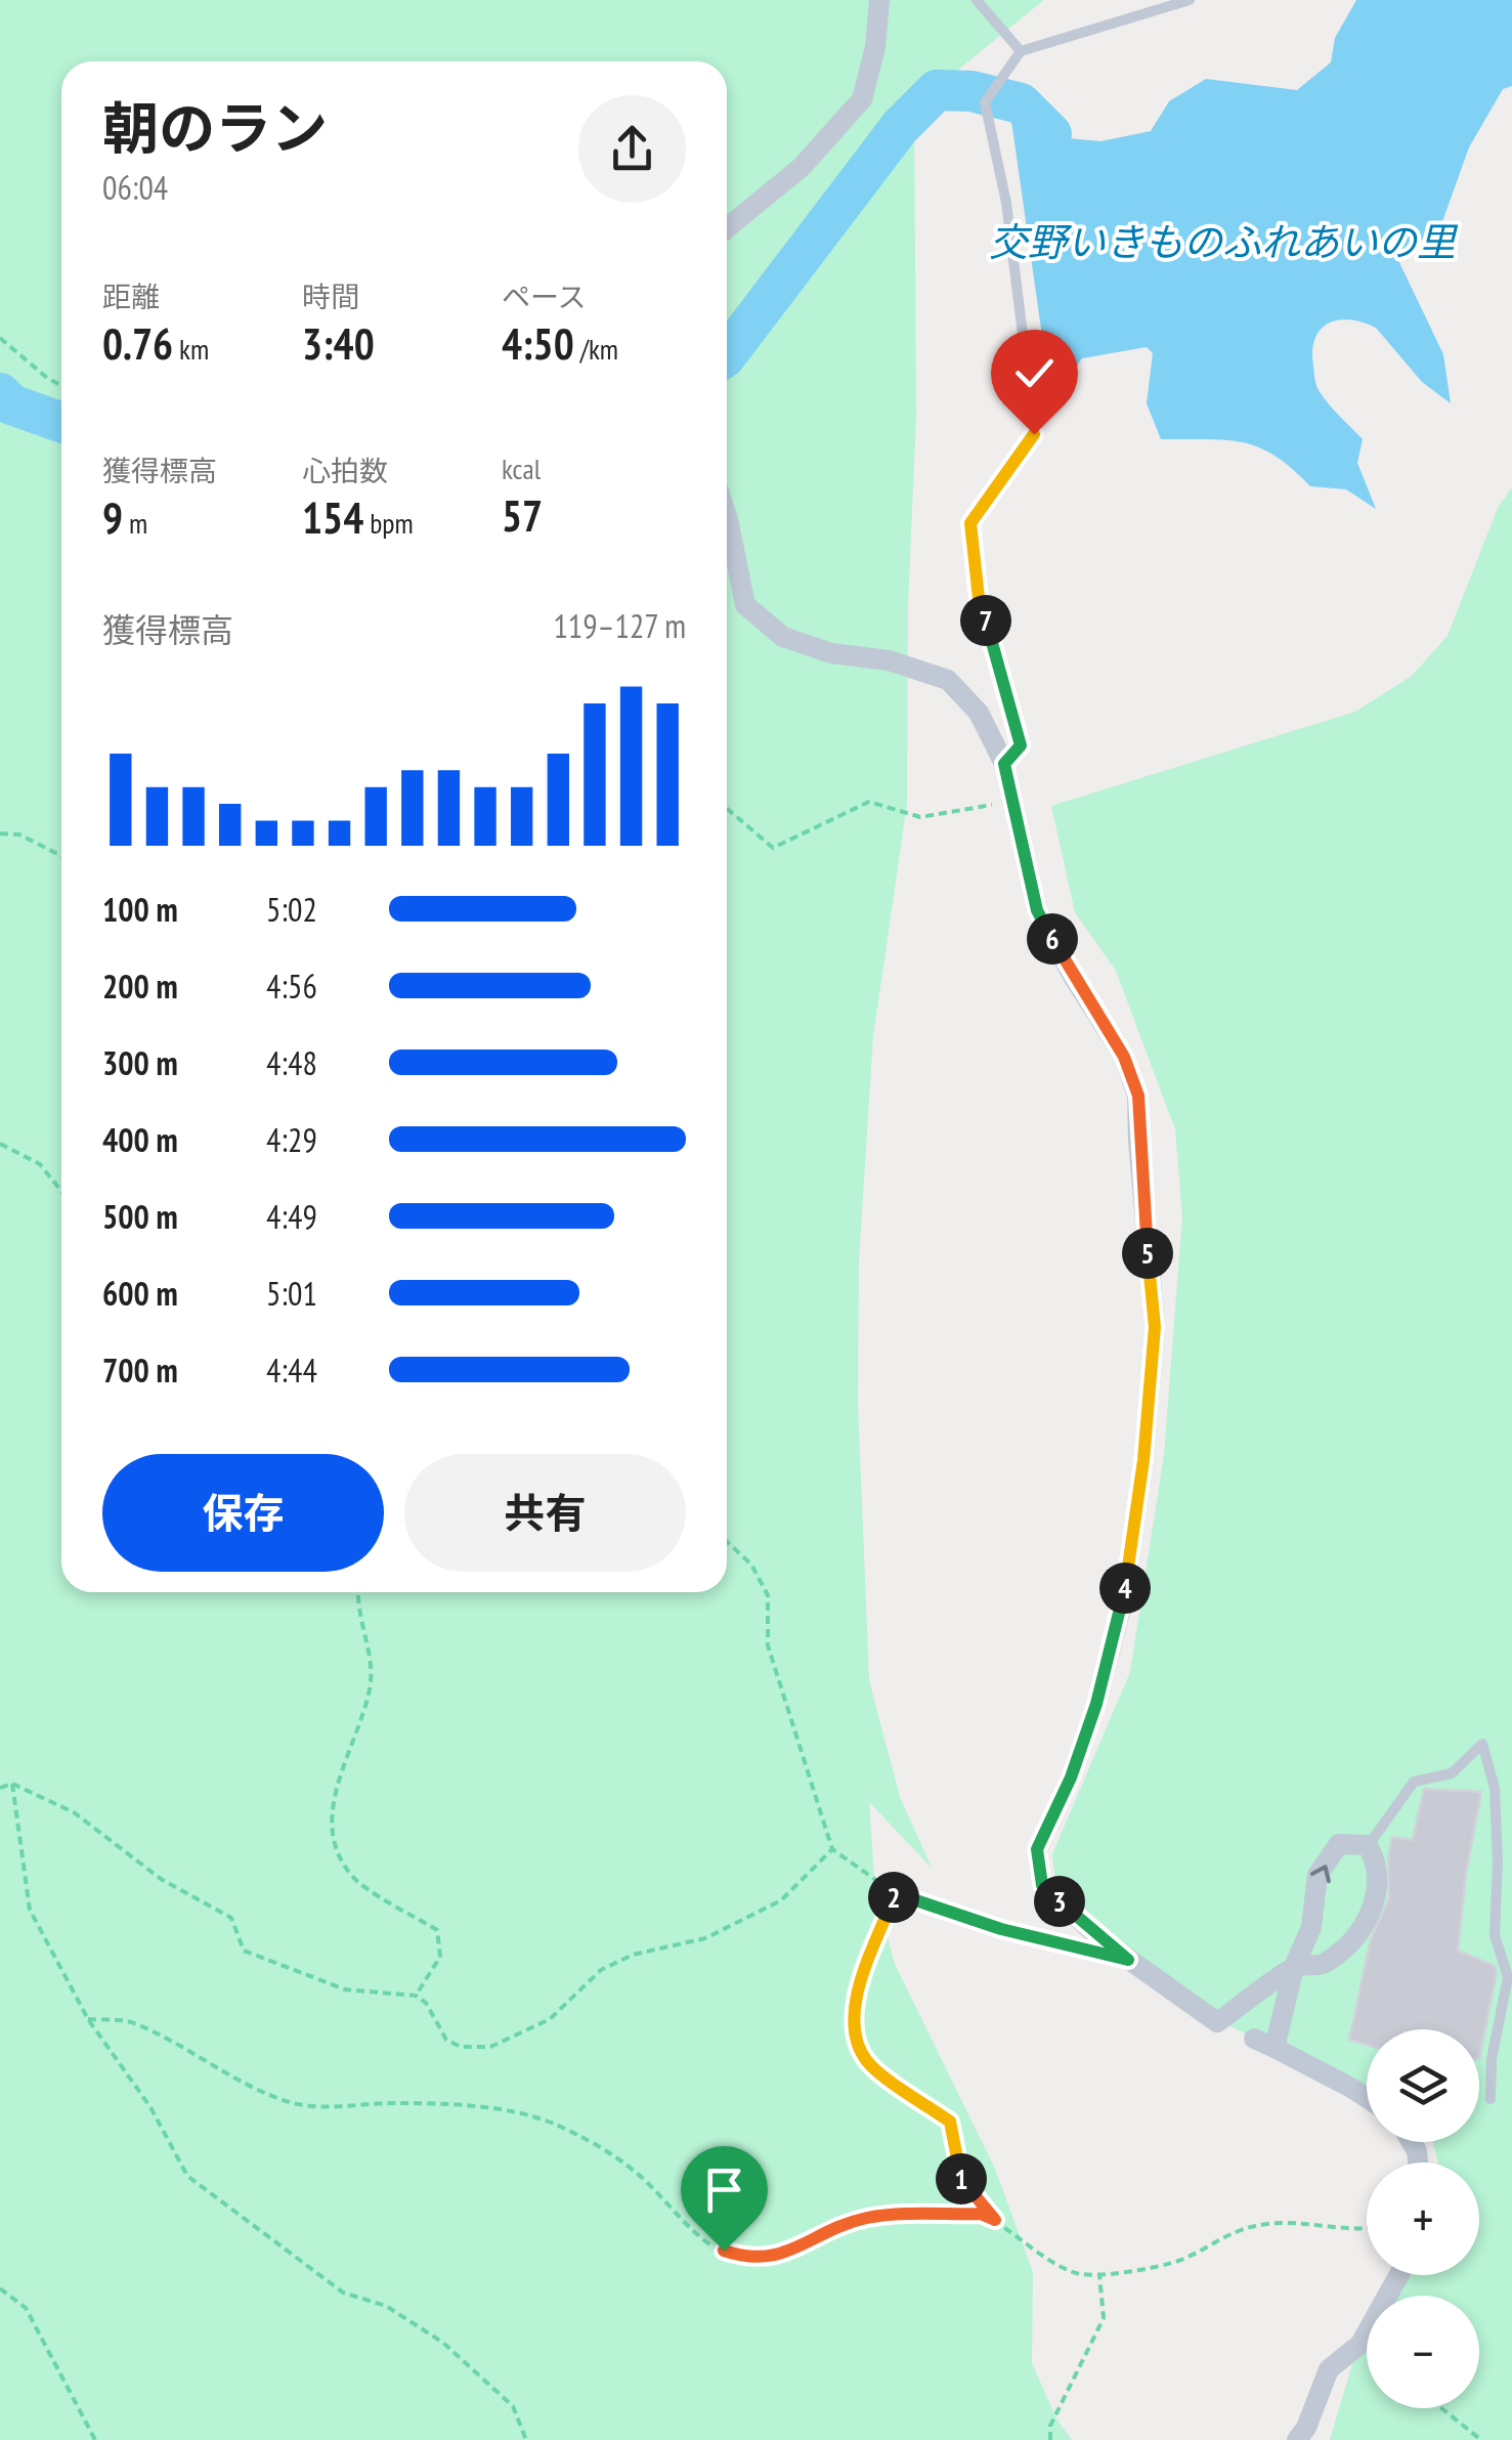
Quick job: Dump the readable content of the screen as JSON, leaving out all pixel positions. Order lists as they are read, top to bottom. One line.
{"water":["交野いきものふれあいの里"],"page":{"heading":["朝のラン","06:04"],"stats":[["距離","0.76 km"],["時間","3:40"],["ペース","4:50 /km"],["獲得標高","9 m"],["心拍数","154 bpm"],["kcal","57"]],"chart":["獲得標高","119–127 m"],"pins":["7","6","5","4","2","3","1"],"list":[{"name":"100 m","note":"5:02"},{"name":"200 m","note":"4:56"},{"name":"300 m","note":"4:48"},{"name":"400 m","note":"4:29"},{"name":"500 m","note":"4:49"},{"name":"600 m","note":"5:01"},{"name":"700 m","note":"4:44"}],"buttons":["保存","共有"],"map_buttons":["+","−"]}}
